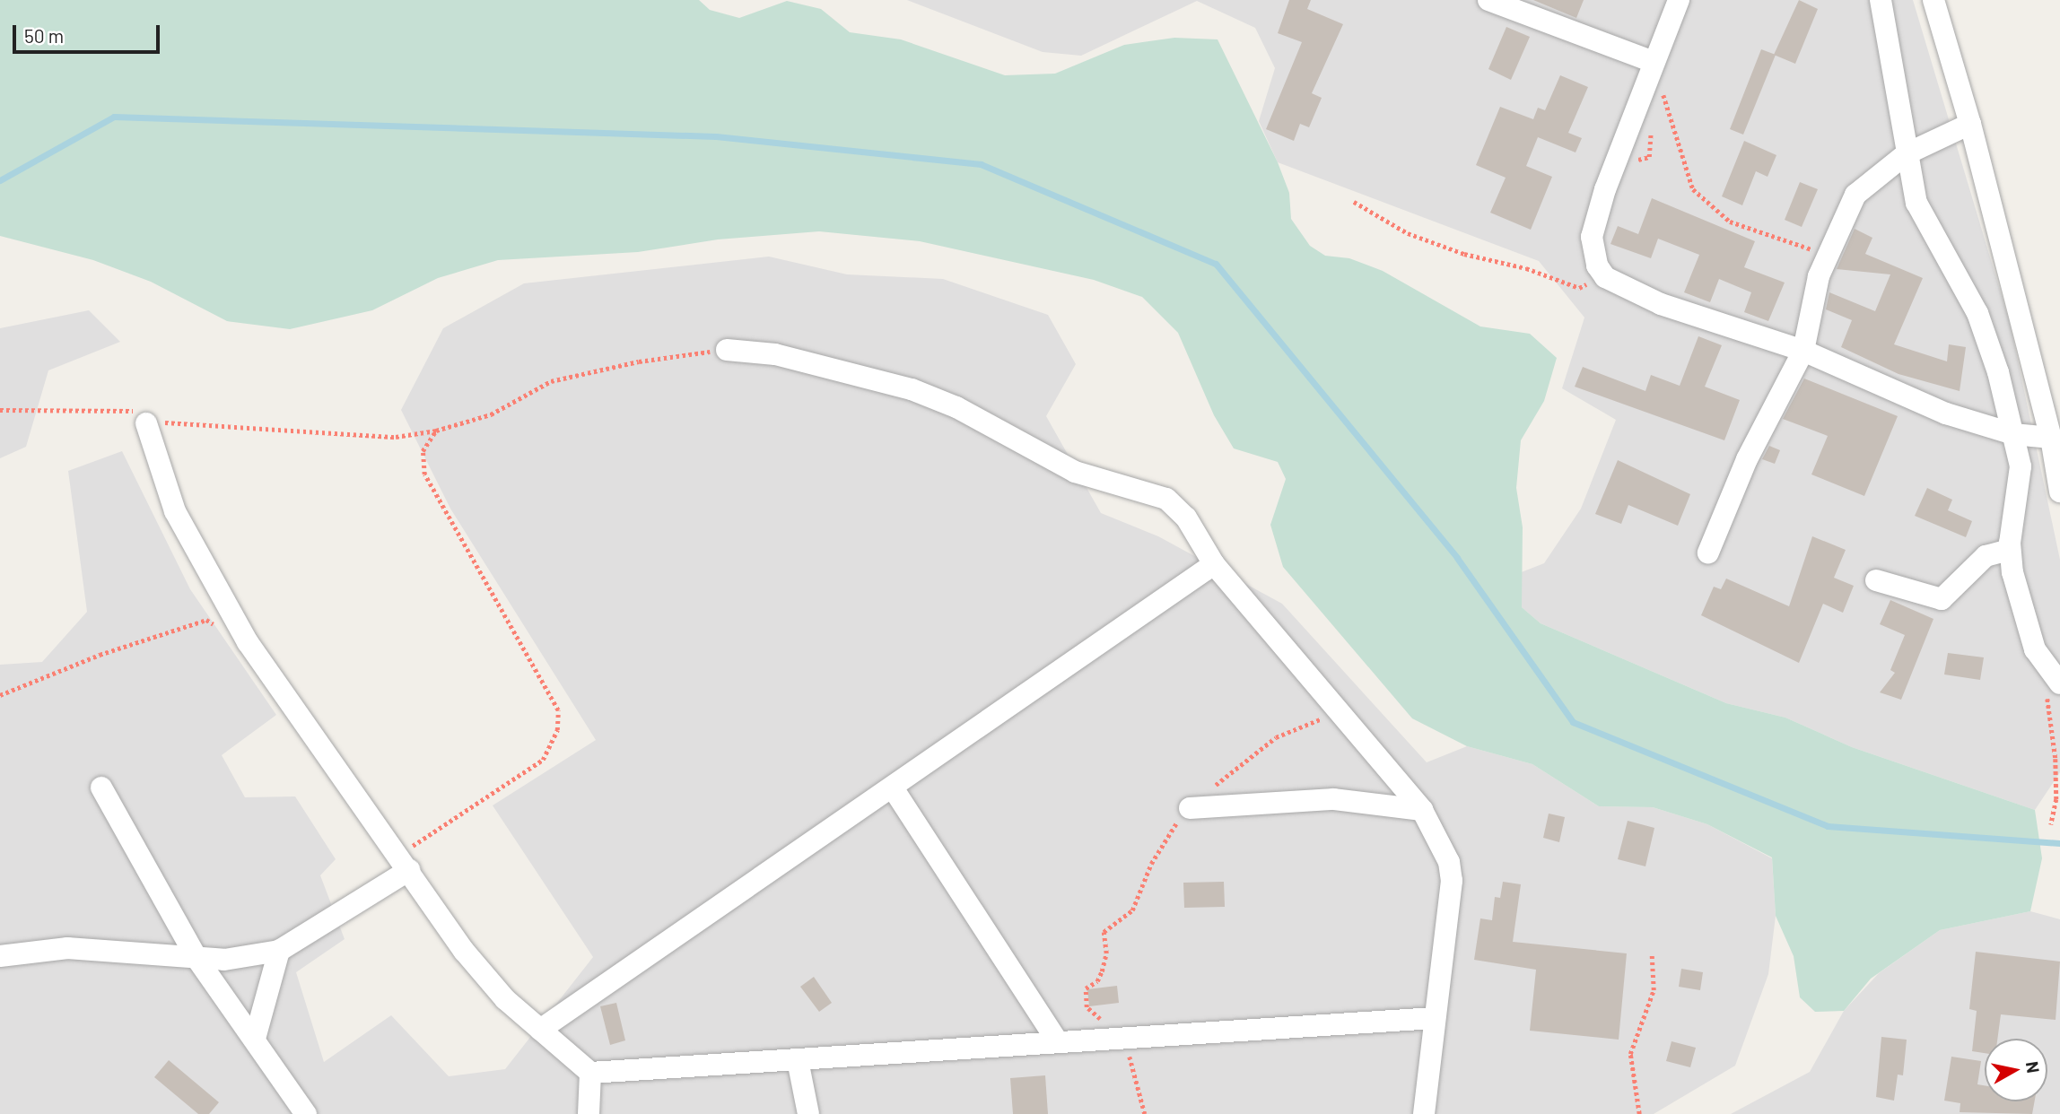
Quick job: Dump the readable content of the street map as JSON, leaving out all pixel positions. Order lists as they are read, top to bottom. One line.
{"scale_bar":"50 m","north":"right"}
